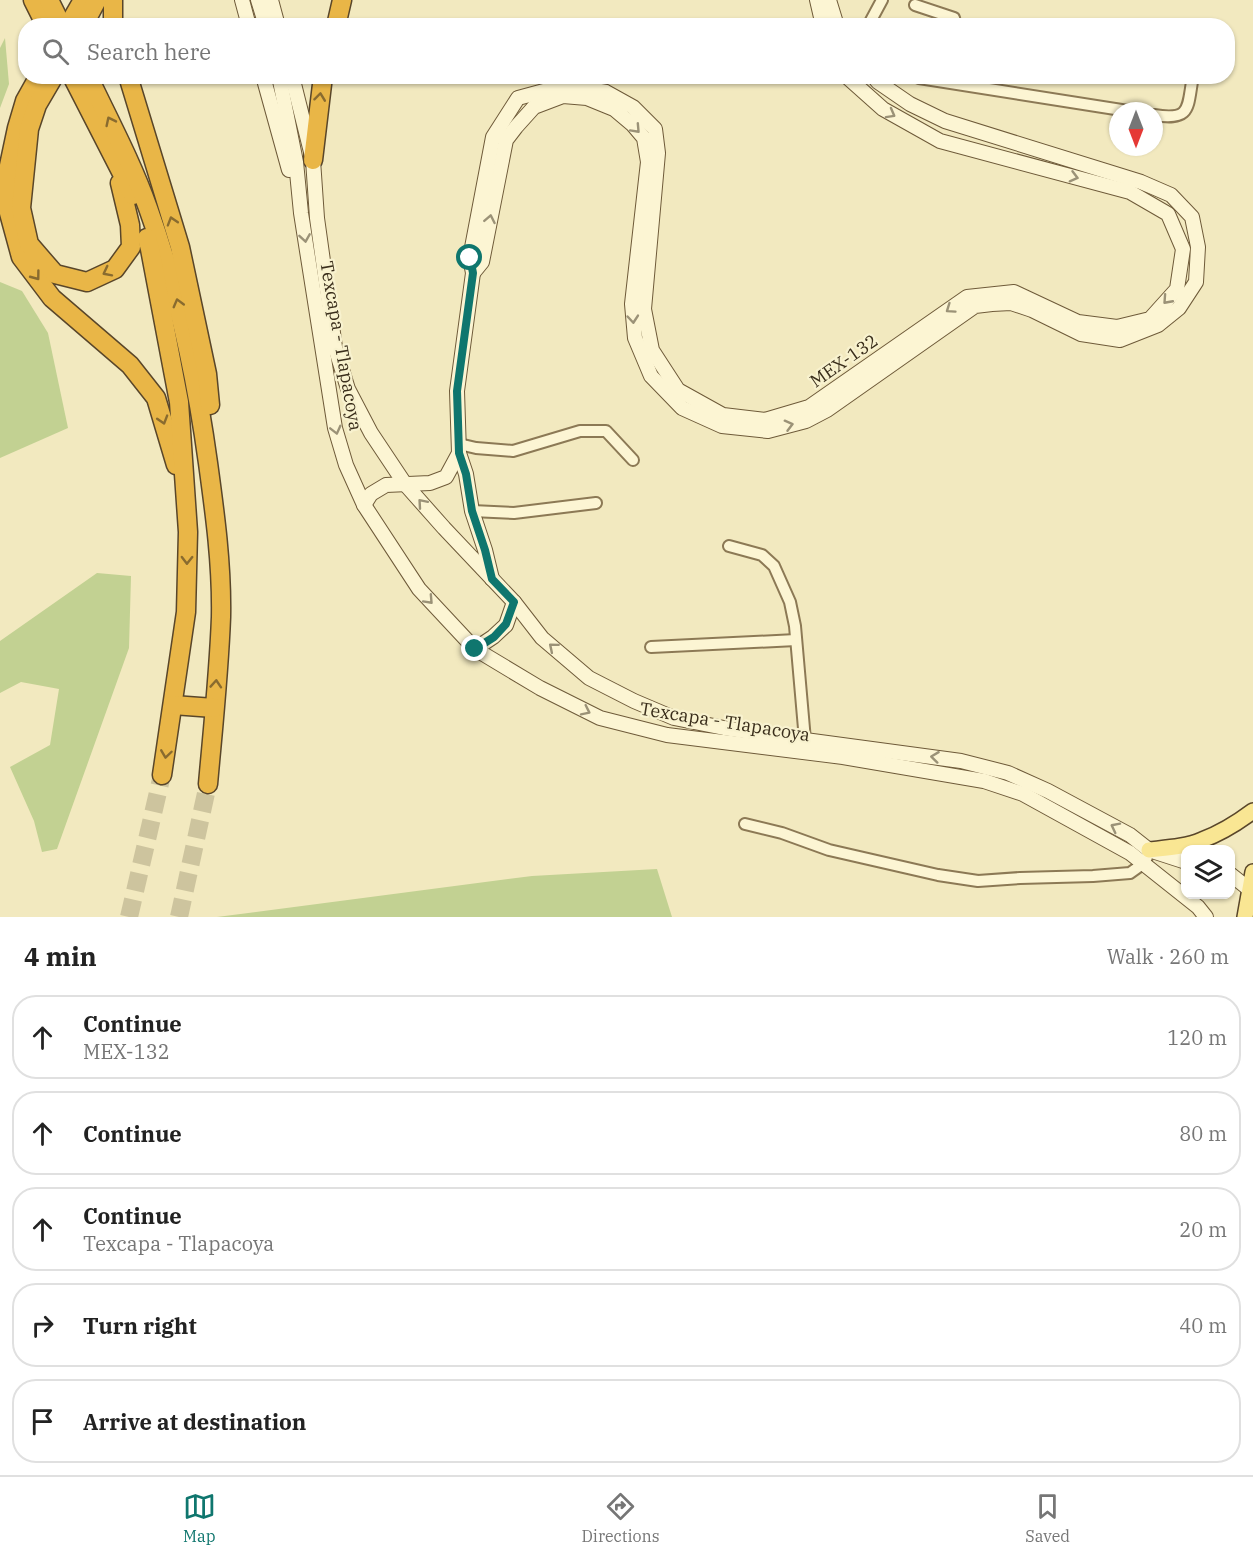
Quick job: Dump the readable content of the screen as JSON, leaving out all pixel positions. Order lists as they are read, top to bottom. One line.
{"streets":{"main road":["Texcapa - Tlapacoya","MEX-132"]},"crossings":[["Texcapa - Tlapacoya","MEX-132"]],"north":"bottom","page":{"search":"Search here","heading":["4 min","Walk · 260 m"],"list":[["Continue","MEX-132","120 m"],["Continue","80 m"],["Continue","Texcapa - Tlapacoya","20 m"],["Turn right","40 m"],"Arrive at destination"],"nav":["Map","Directions","Saved"]}}
